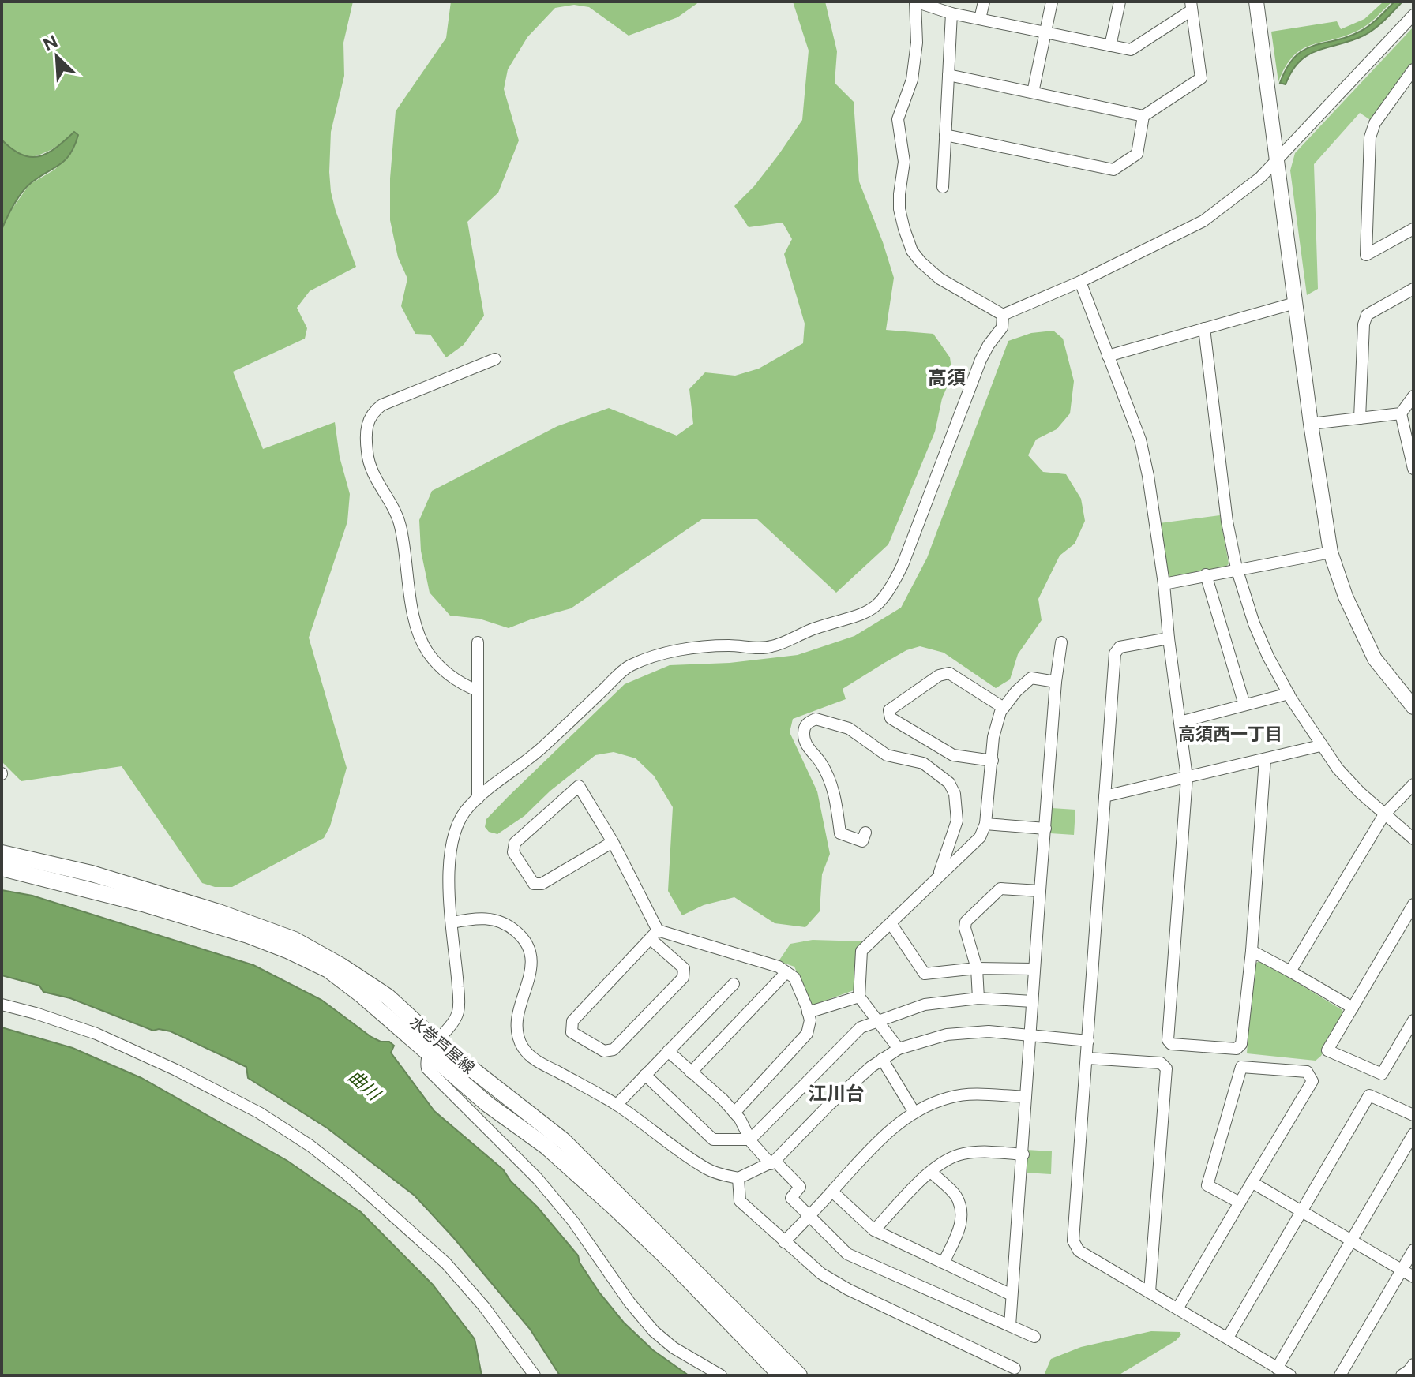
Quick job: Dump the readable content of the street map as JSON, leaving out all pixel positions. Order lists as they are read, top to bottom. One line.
{"streets":{"main road":["水巻芦屋線"]},"districts":["高須","高須西一丁目","江川台"],"water":["曲川"],"north":"top left"}
